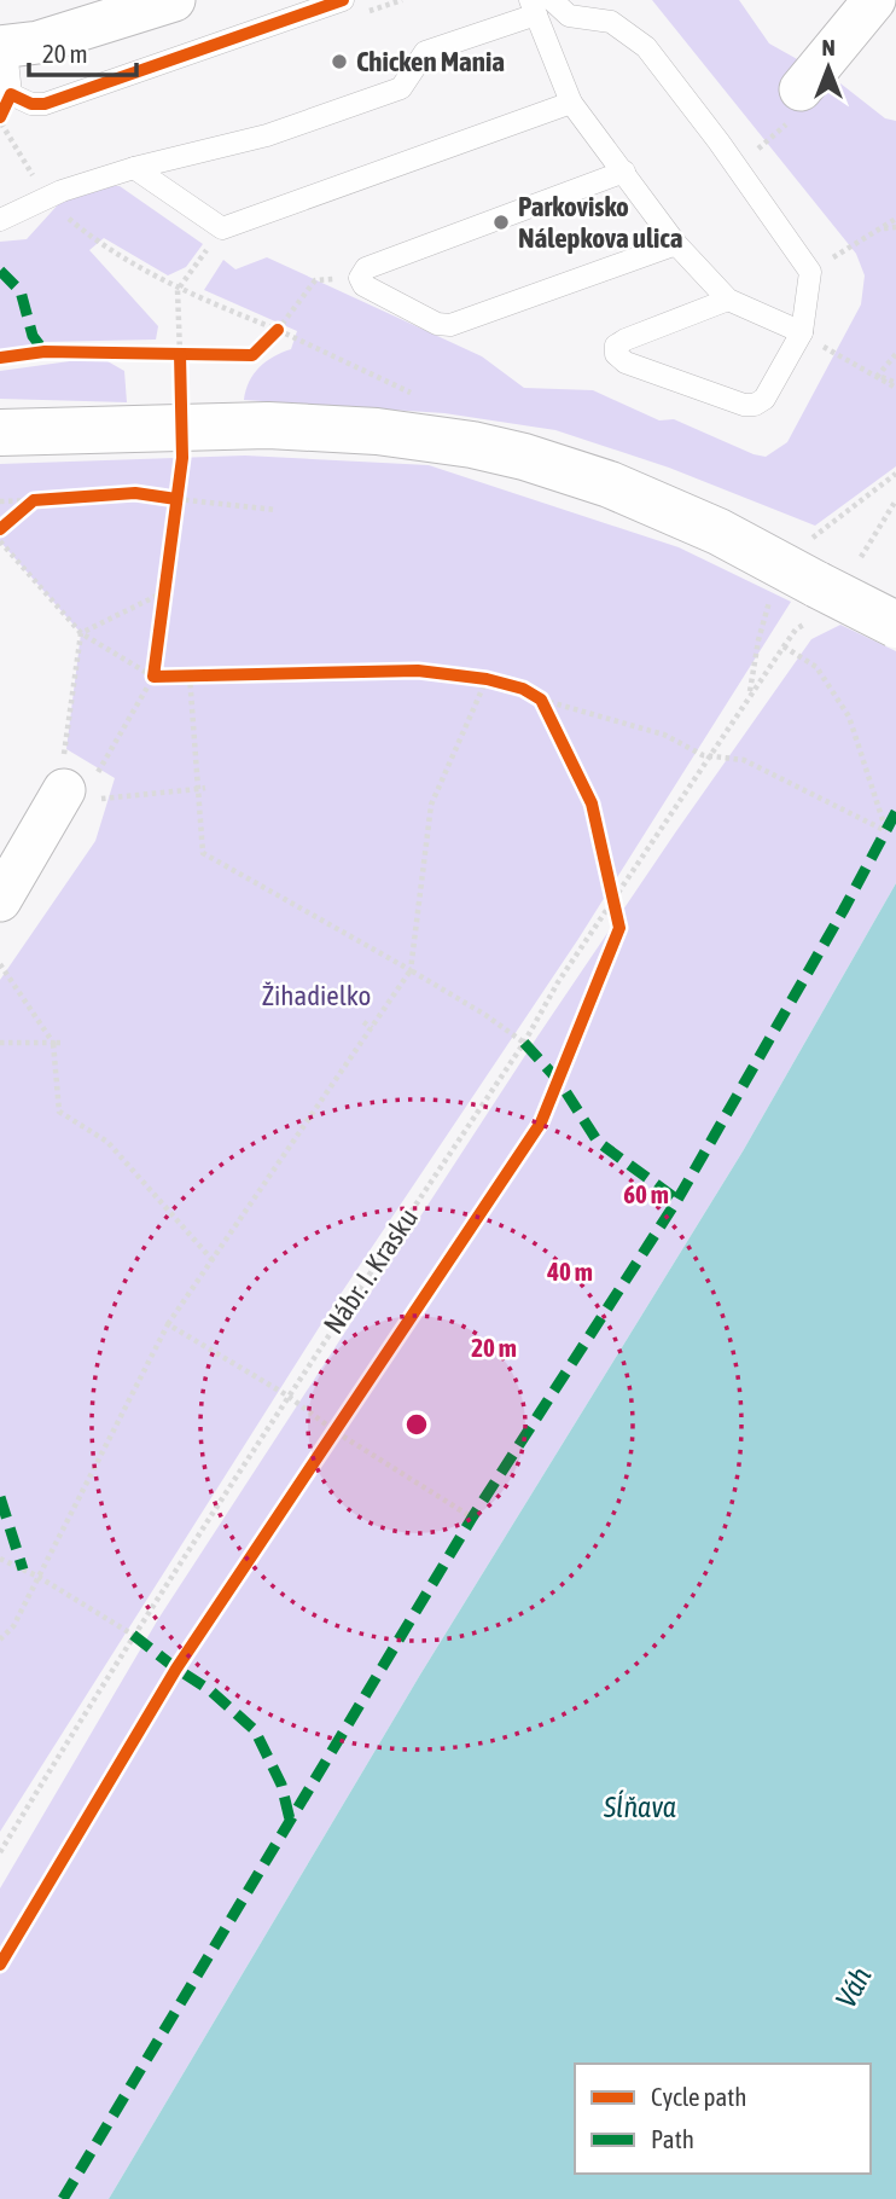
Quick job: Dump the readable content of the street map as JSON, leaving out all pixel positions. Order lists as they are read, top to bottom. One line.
{"streets":{"path":["Nábr. I. Krasku"]},"water":["Sĺňava","Váh"],"parks":["Žihadielko"],"places":["Chicken Mania","Parkovisko Nálepkova ulica"],"legend":["Cycle path","Path"],"scale_bar":"20 m","north":"top","rings":["60 m","40 m","20 m"]}
